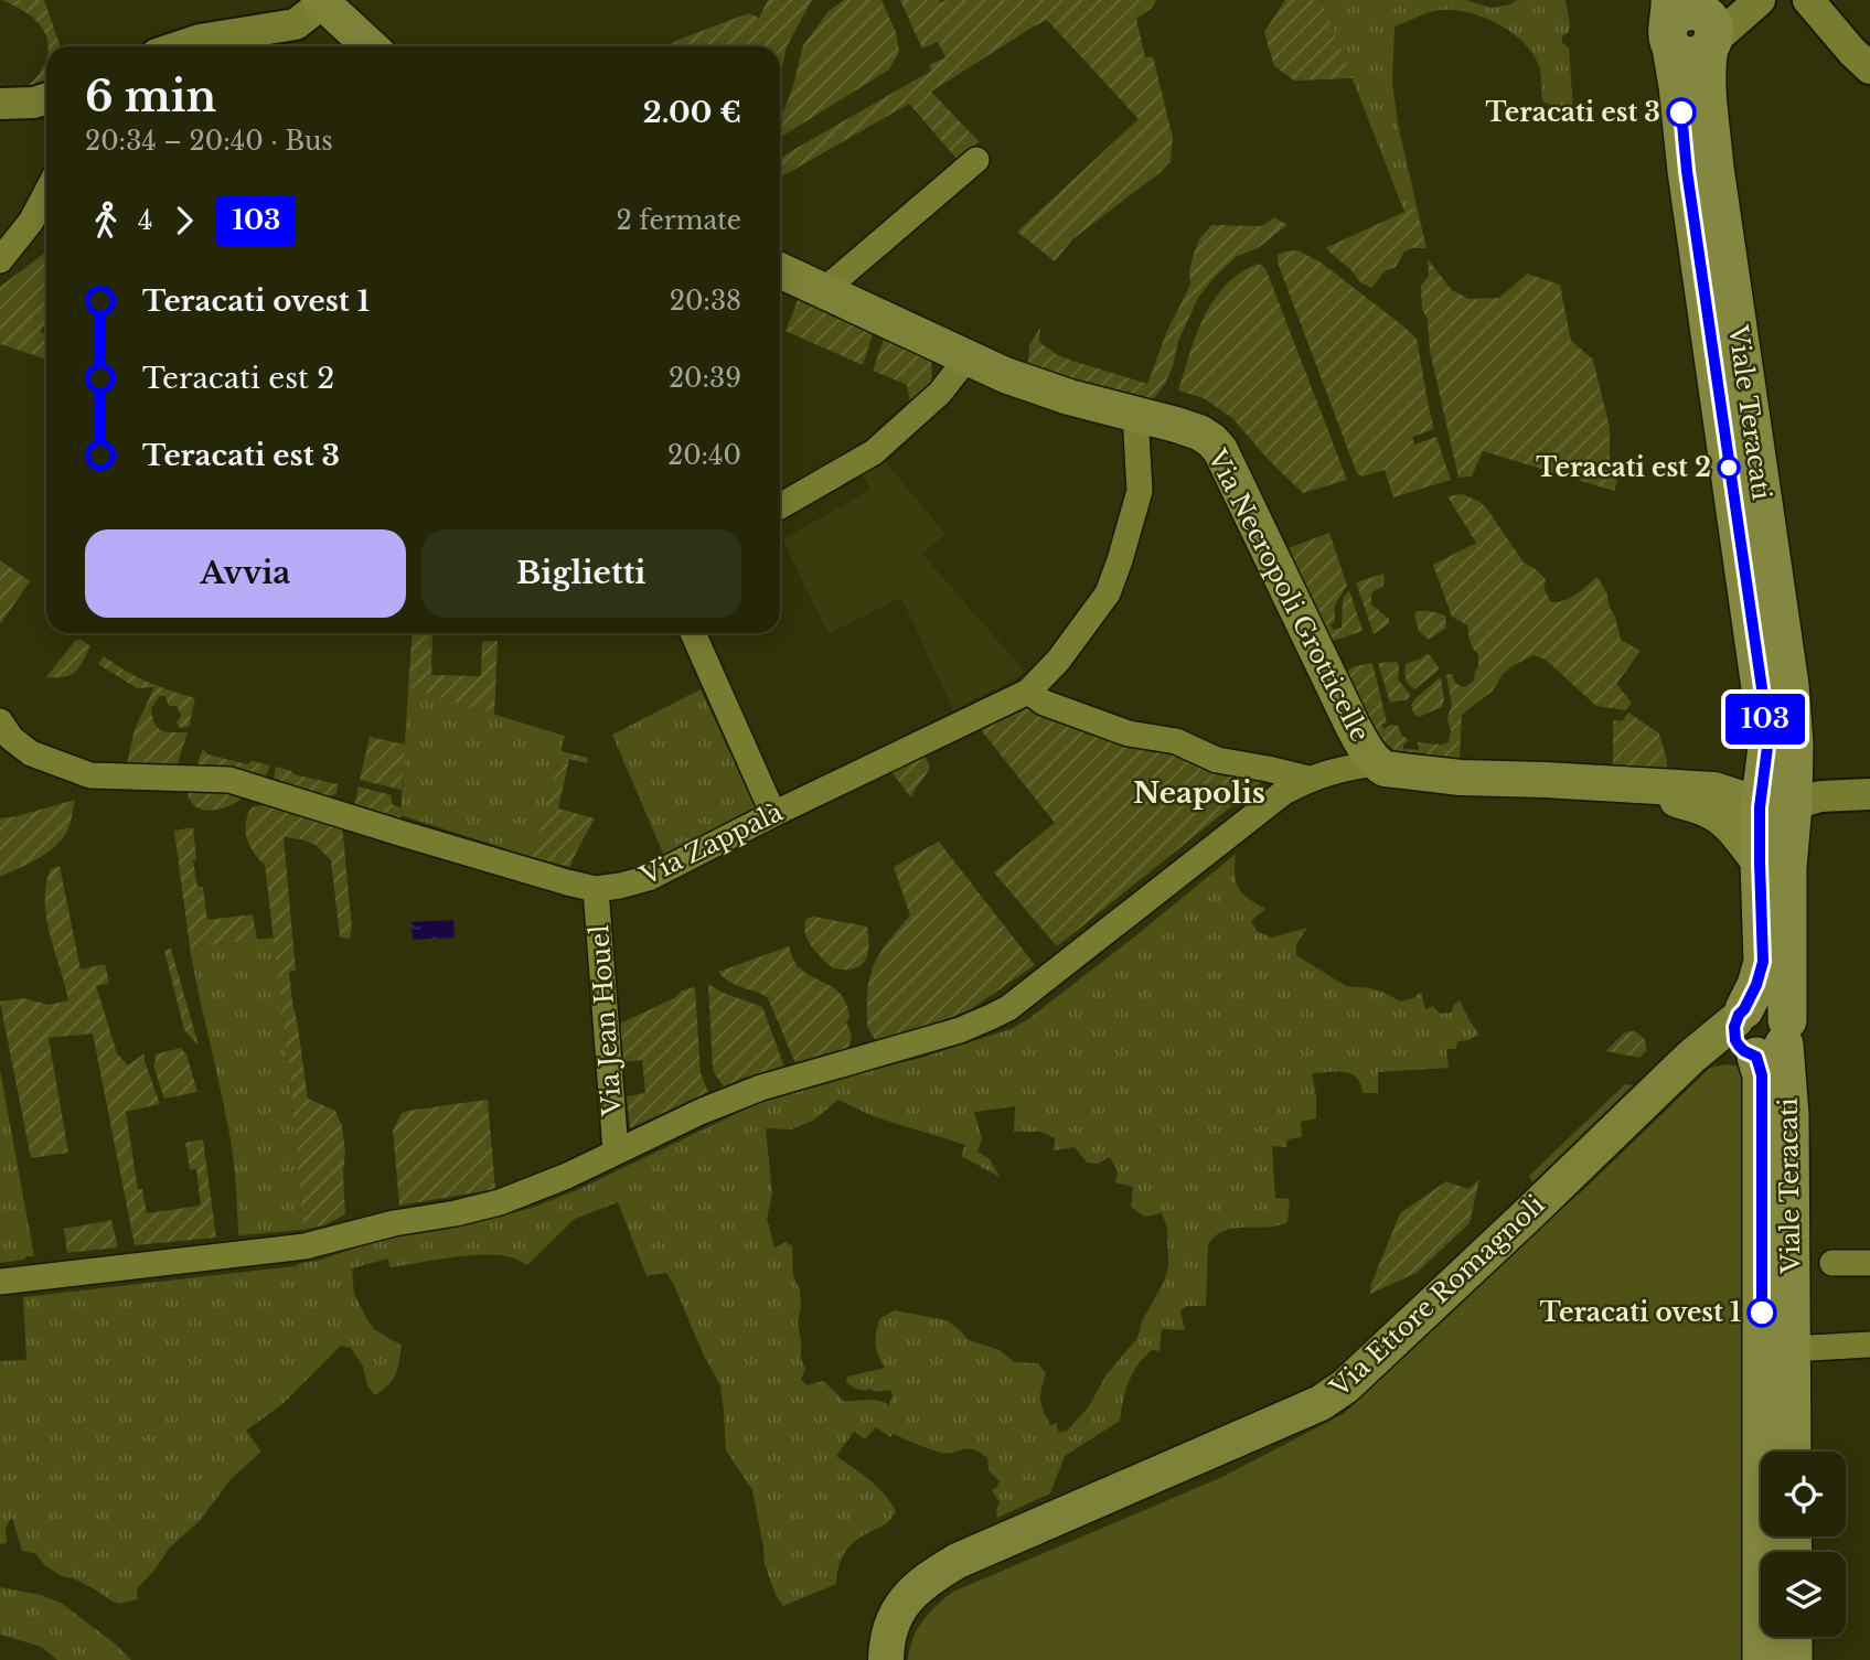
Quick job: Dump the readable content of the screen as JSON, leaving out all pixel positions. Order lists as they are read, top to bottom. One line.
{"streets":{"main road":["Viale Teracati","Via Necropoli Grotticelle","Via Ettore Romagnoli"],"street":["Via Zappalà","Via Jean Houel"]},"crossings":[["Via Necropoli Grotticelle","Via Zappalà"],["Via Zappalà","Via Jean Houel"]],"districts":["Neapolis"],"places":["Teracati est 3","Teracati est 2","Teracati ovest 1"],"lines":["bus line 103"],"page":{"on_map":"103","heading":["6 min","20:34 – 20:40 · Bus","2.00 €"],"legs":["4","103","2 fermate"],"list":[{"name":"Teracati ovest 1","value":"20:38"},{"name":"Teracati est 2","value":"20:39"},{"name":"Teracati est 3","value":"20:40"}],"buttons":["Avvia","Biglietti"]}}
